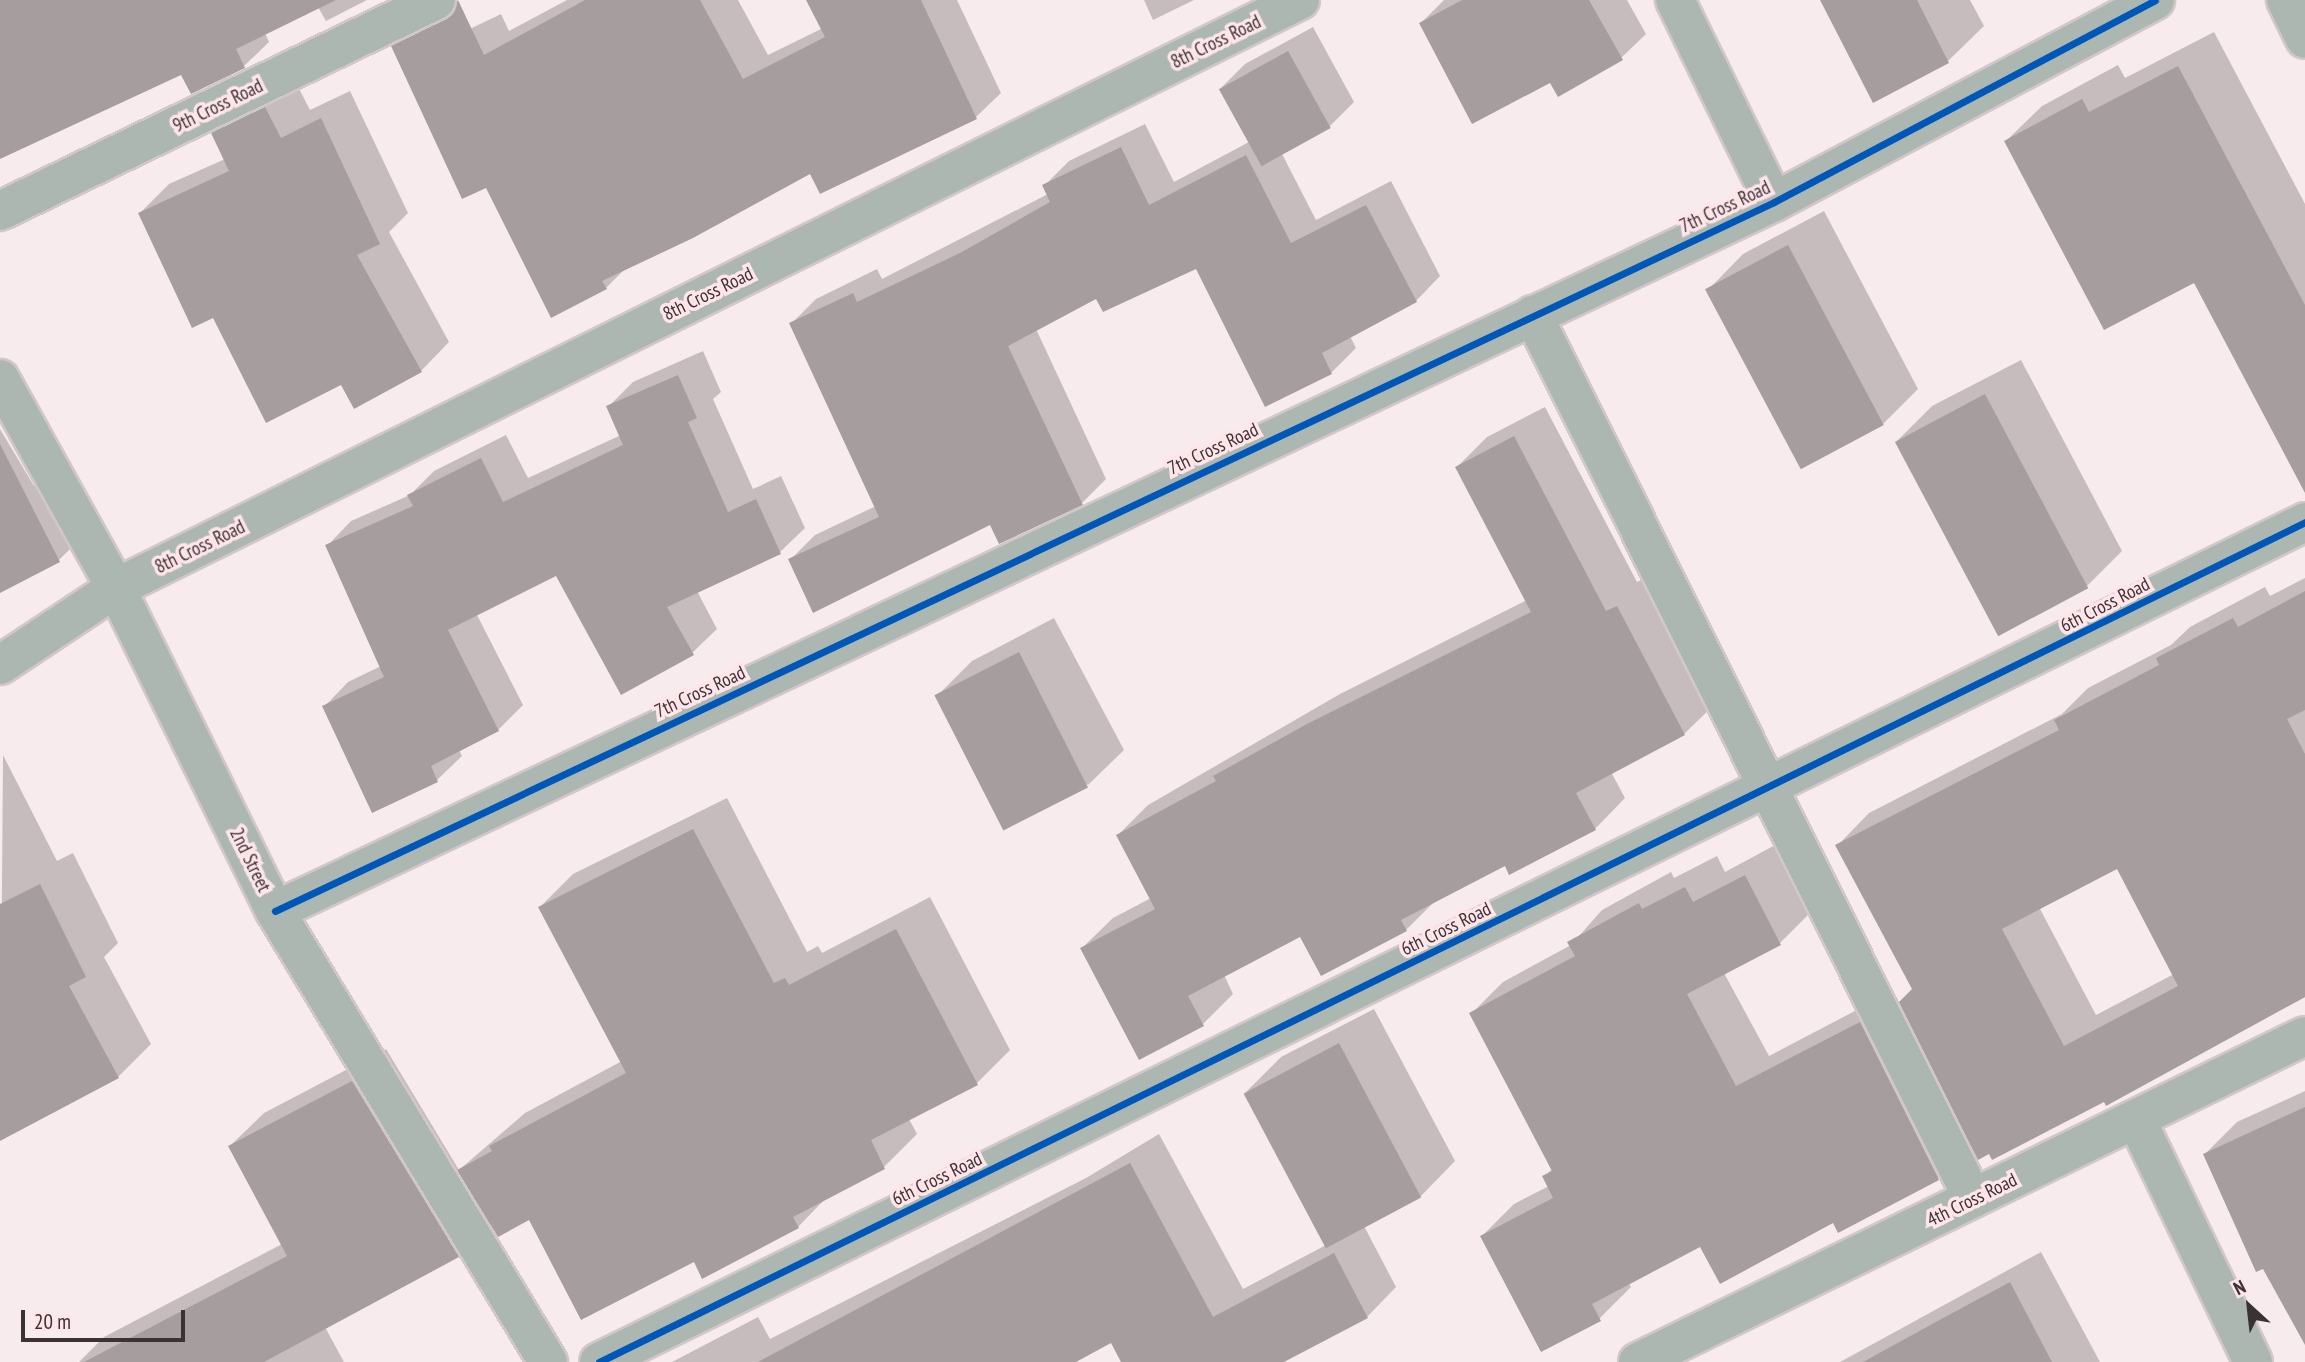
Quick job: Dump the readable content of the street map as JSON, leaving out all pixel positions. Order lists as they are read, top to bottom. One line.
{"streets":{"street":["8th Cross Road","9th Cross Road","7th Cross Road","6th Cross Road","2nd Street","4th Cross Road"]},"crossings":[["8th Cross Road","2nd Street"],["7th Cross Road","2nd Street"]],"scale_bar":"20 m","north":"top left"}
